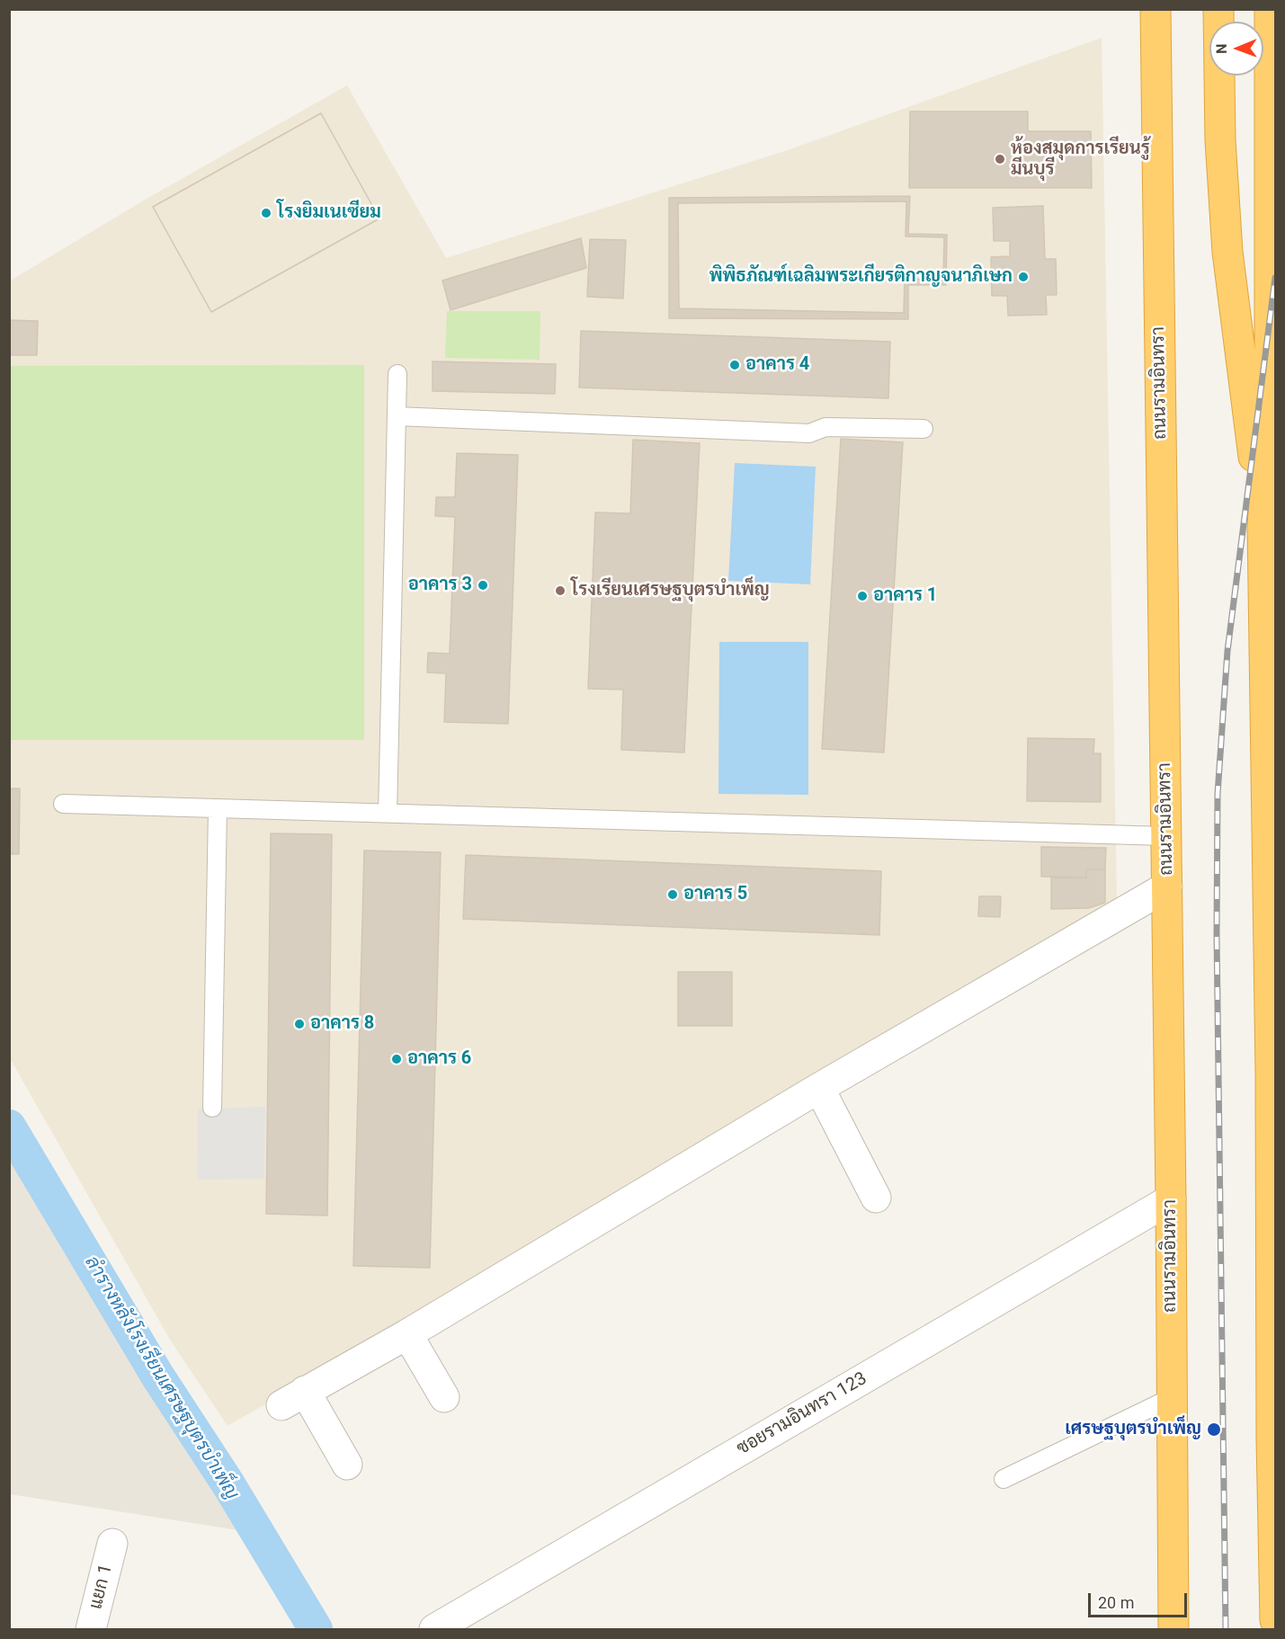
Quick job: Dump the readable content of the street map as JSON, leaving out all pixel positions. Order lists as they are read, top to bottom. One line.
{"streets":{"highway":["ถนนรามอินทรา"],"street":["ซอยรามอินทรา 123","แยก 1"]},"crossings":[["ถนนรามอินทรา","ซอยรามอินทรา 123"]],"water":["ลำรางหลังโรงเรียนเศรษฐบุตรบำเพ็ญ"],"places":["ห้องสมุดการเรียนรู้ มีนบุรี","โรงยิมเนเซียม","พิพิธภัณฑ์เฉลิมพระเกียรติกาญจนาภิเษก","อาคาร 4","อาคาร 3","โรงเรียนเศรษฐบุตรบำเพ็ญ","อาคาร 1","อาคาร 5","อาคาร 8","อาคาร 6","เศรษฐบุตรบำเพ็ญ"],"scale_bar":"20 m","north":"left"}
